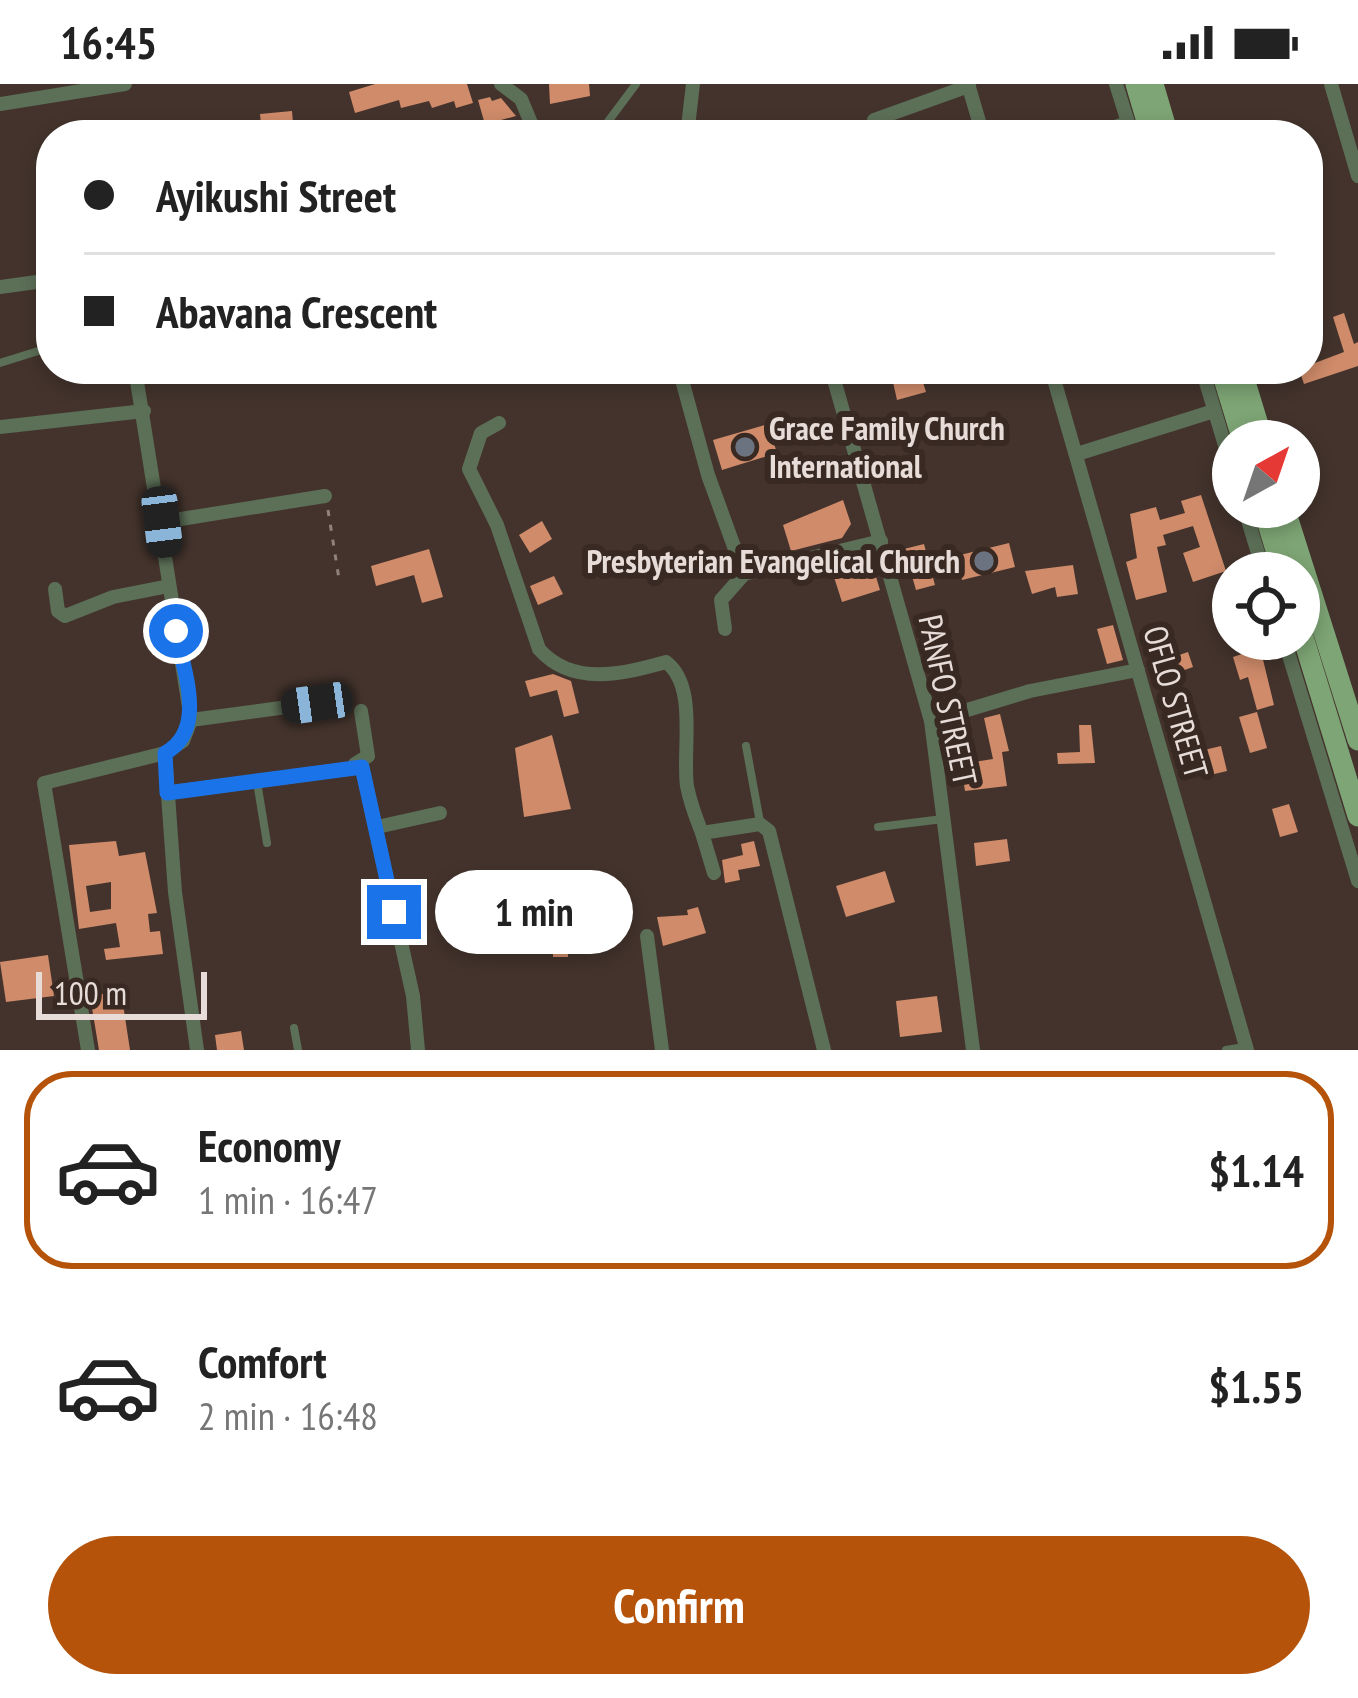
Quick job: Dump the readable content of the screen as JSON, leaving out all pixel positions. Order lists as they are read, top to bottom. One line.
{"streets":{"street":["PANFO STREET","OFLO STREET"]},"places":["Grace Family Church International","Presbyterian Evangelical Church"],"scale_bar":"100 m","north":"top right","page":{"status":"16:45","banner":["Ayikushi Street","Abavana Crescent"],"bubble":"1 min","scale":"100 m","list":[{"name":"Economy","note":"1 min · 16:47","value":"$1.14"},{"name":"Comfort","note":"2 min · 16:48","value":"$1.55"}],"buttons":"Confirm"}}
